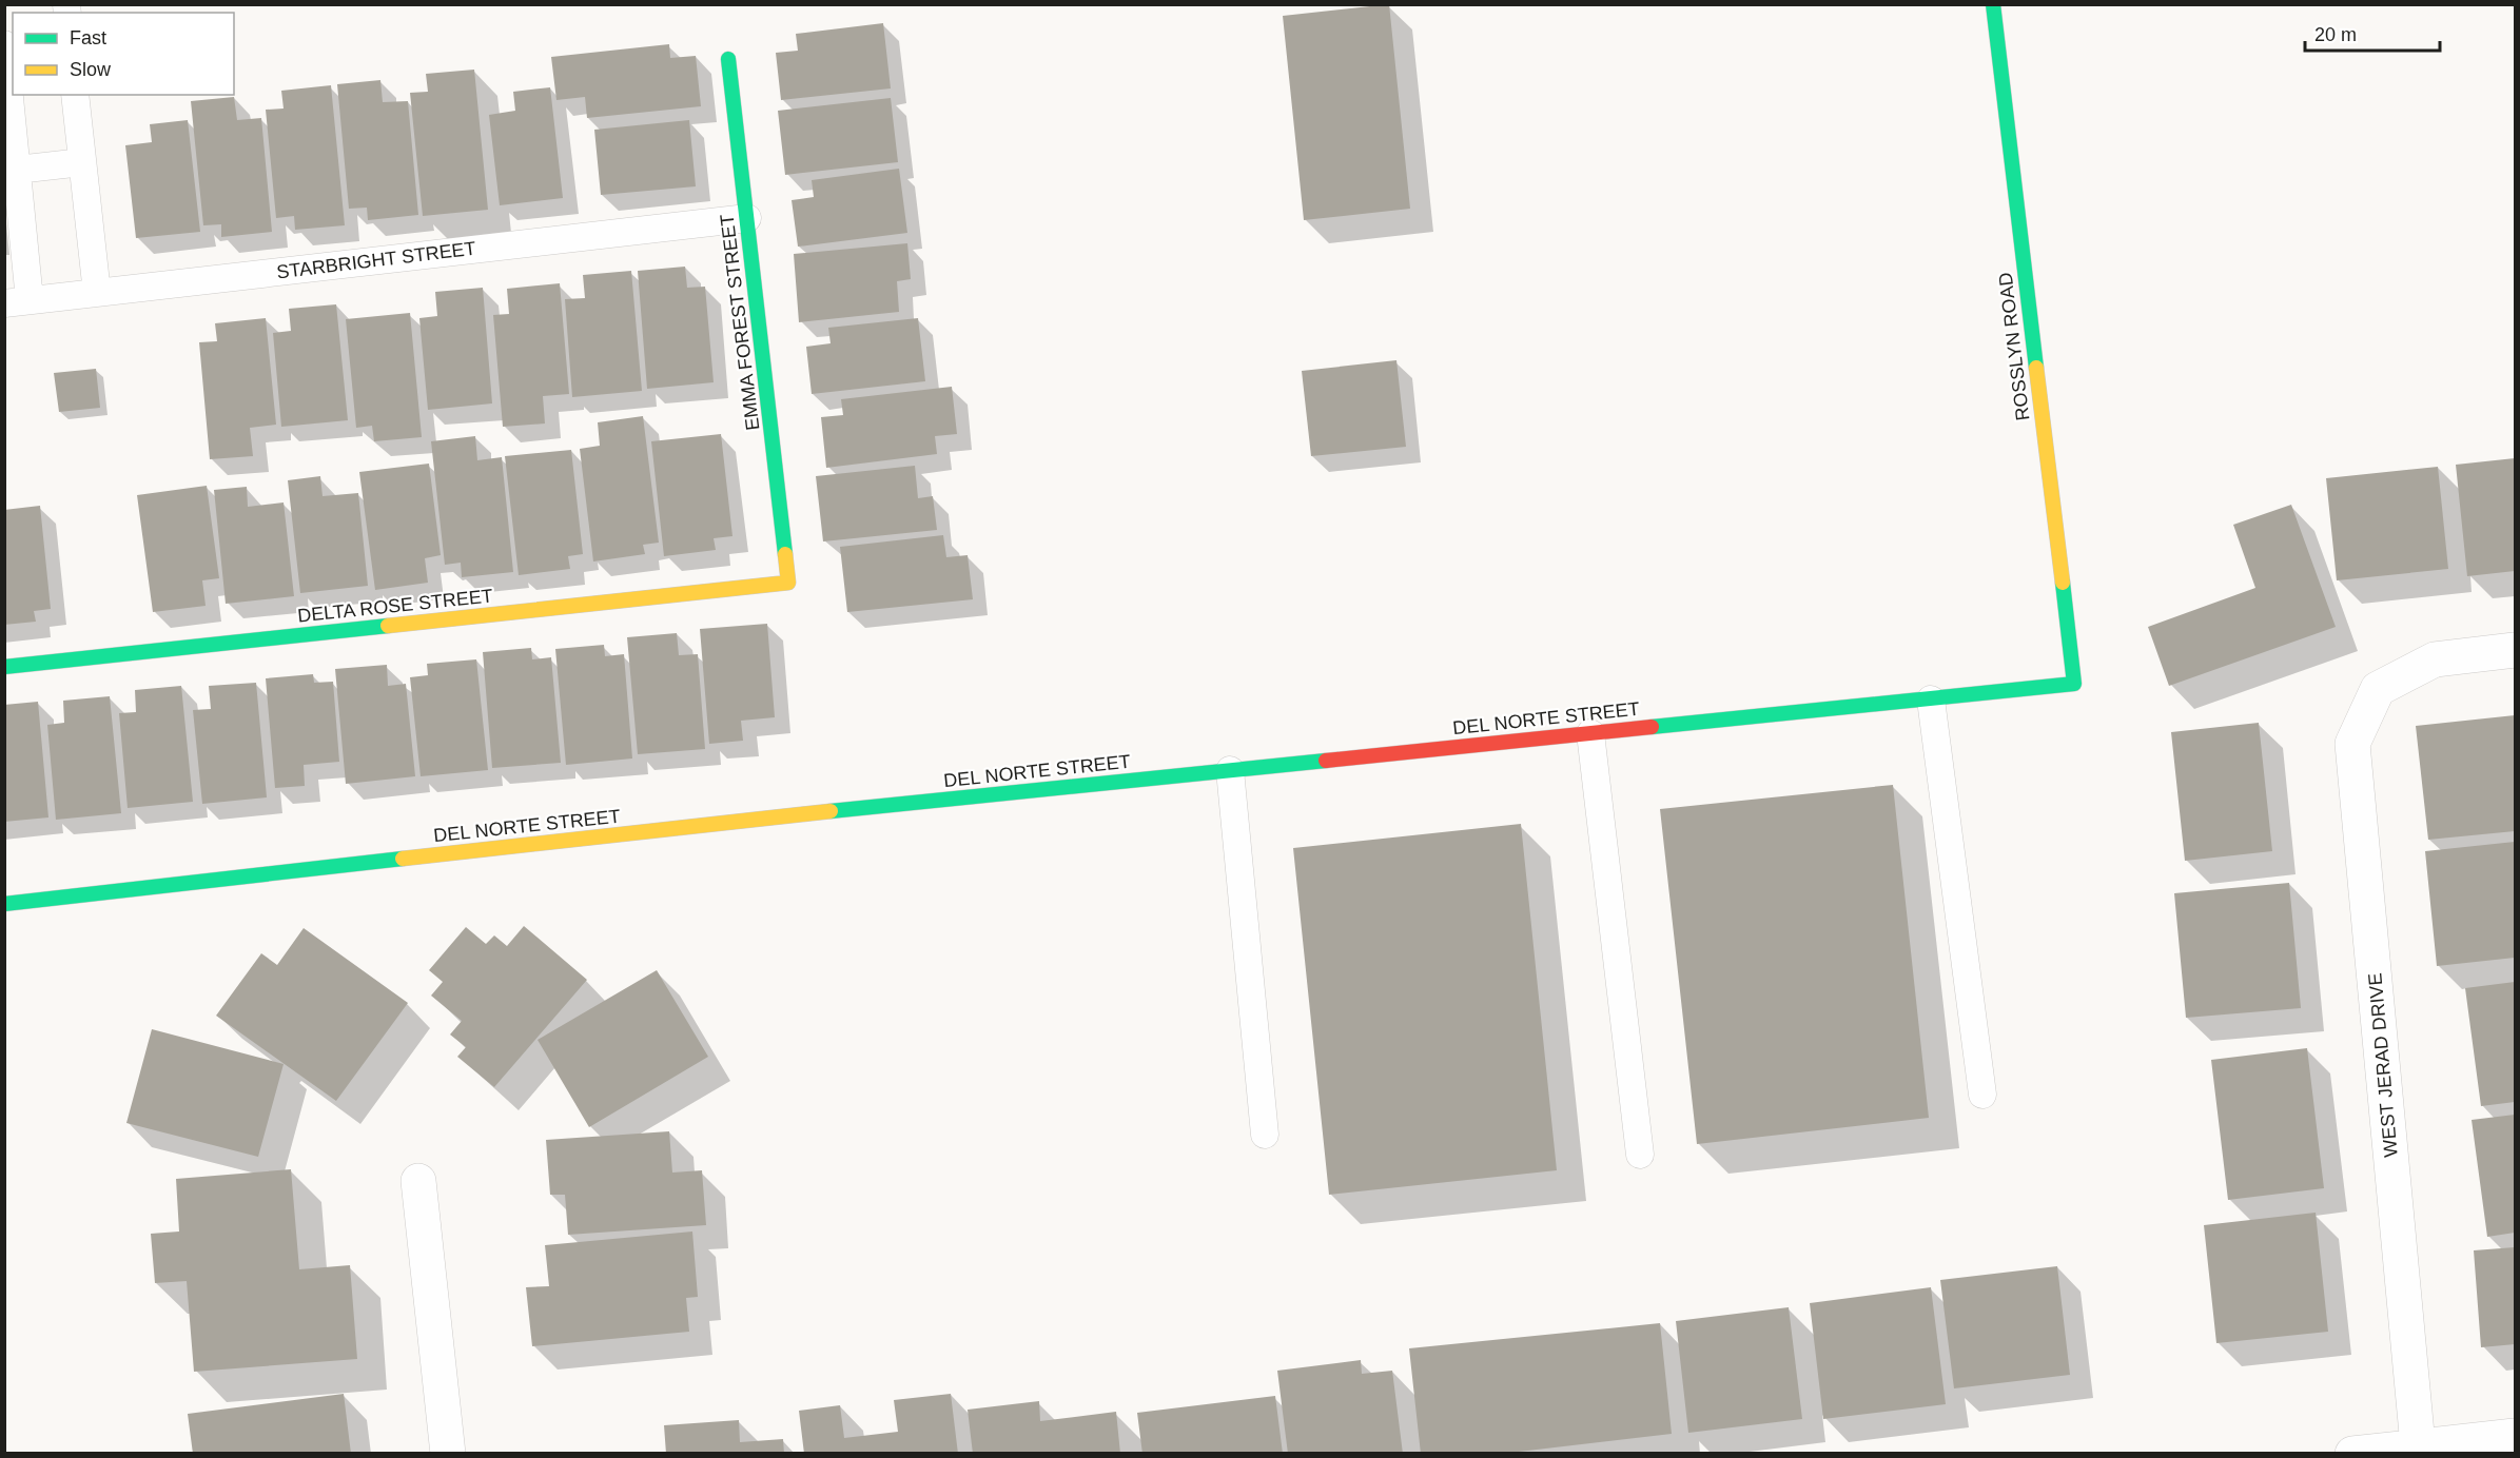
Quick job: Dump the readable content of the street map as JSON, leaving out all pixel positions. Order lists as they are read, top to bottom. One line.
{"streets":{"street":["EMMA FOREST STREET","ROSSLYN ROAD","DELTA ROSE STREET","DEL NORTE STREET","WEST JERAD DRIVE"],"lane":["STARBRIGHT STREET"]},"crossings":[["STARBRIGHT STREET","EMMA FOREST STREET"],["EMMA FOREST STREET","DELTA ROSE STREET"],["ROSSLYN ROAD","DEL NORTE STREET"]],"legend":["Fast","Slow"],"scale_bar":"20 m"}
